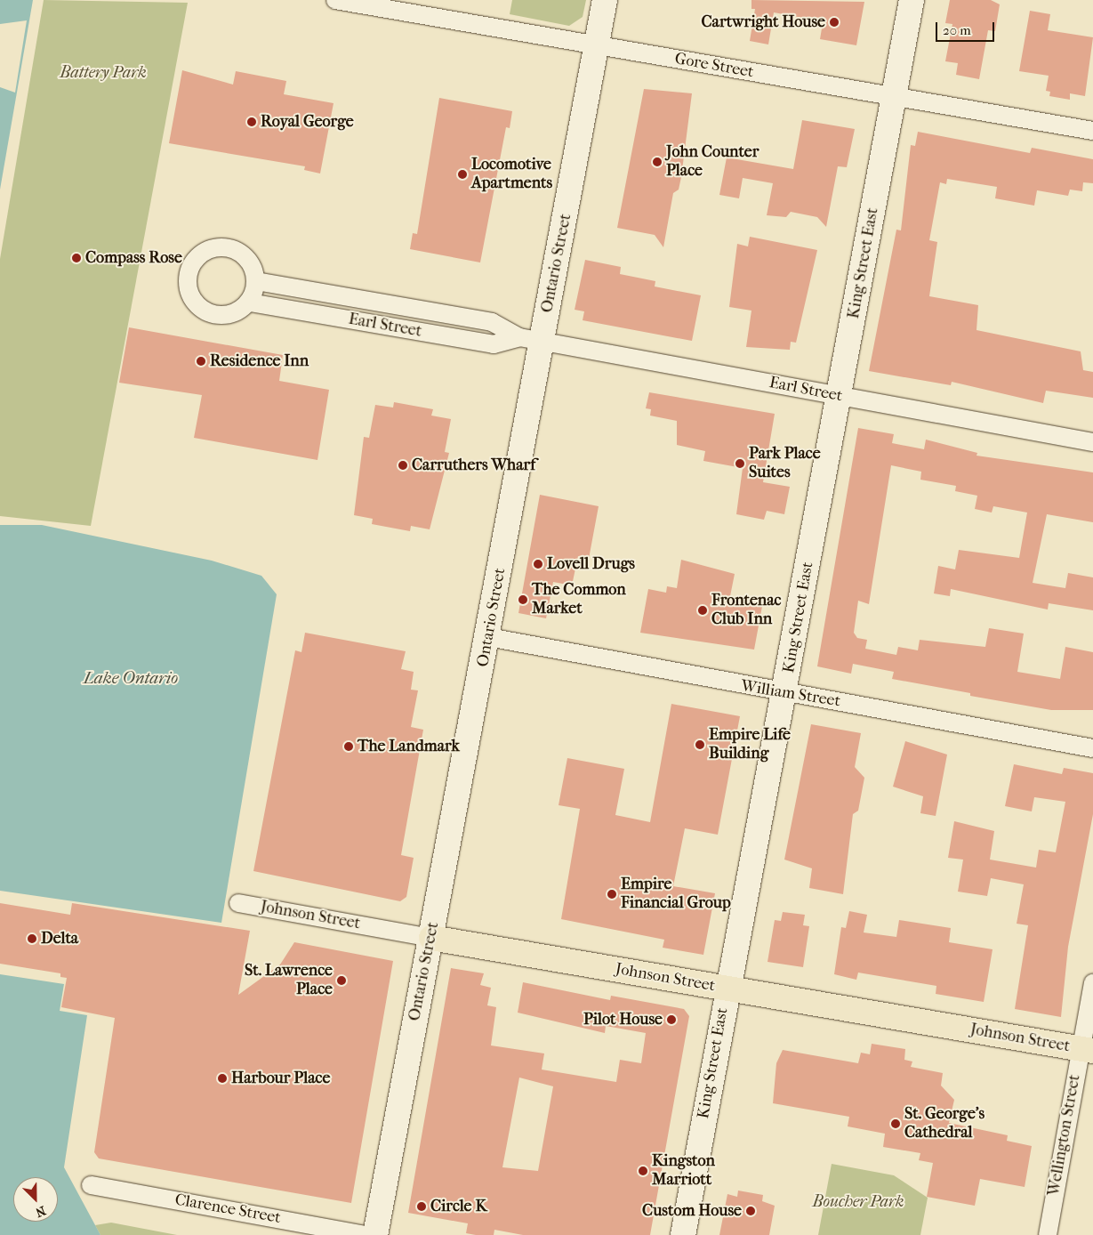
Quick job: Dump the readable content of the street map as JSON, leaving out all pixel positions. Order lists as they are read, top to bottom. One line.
{"streets":{"main road":["Ontario Street","King Street East","Johnson Street"],"street":["Gore Street","Earl Street","William Street","Wellington Street","Clarence Street"]},"crossings":[["Gore Street","Ontario Street"],["Gore Street","King Street East"],["Ontario Street","Earl Street"],["Ontario Street","William Street"],["Ontario Street","Johnson Street"],["King Street East","Earl Street"],["King Street East","William Street"],["King Street East","Johnson Street"],["Johnson Street","Wellington Street"]],"water":["Lake Ontario"],"parks":["Battery Park","Boucher Park"],"places":["Cartwright House","Royal George","John Counter Place","Locomotive Apartments","Compass Rose","Residence Inn","Park Place Suites","Carruthers Wharf","Lovell Drugs","The Common Market","Frontenac Club Inn","Empire Life Building","The Landmark","Empire Financial Group","Delta","St. Lawrence Place","Pilot House","Harbour Place","St. George's Cathedral","Kingston Marriott","Circle K","Custom House"],"scale_bar":"20 m","north":"bottom right"}
